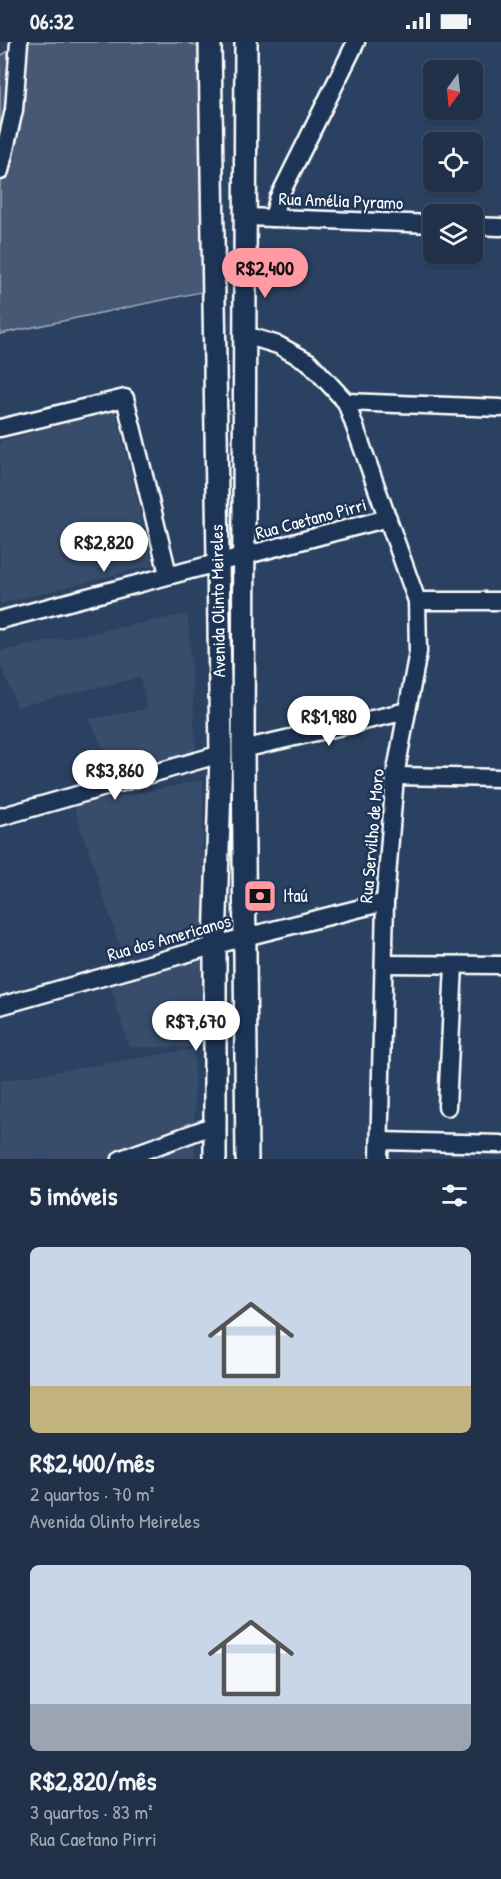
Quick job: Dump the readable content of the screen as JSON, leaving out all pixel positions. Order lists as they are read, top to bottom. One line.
{"streets":{"main road":["Avenida Olinto Meireles"],"street":["Rua Amélia Pyramo","Rua Caetano Pirri","Rua Servilho de Moro","Rua dos Americanos"]},"crossings":[["Rua Amélia Pyramo","Avenida Olinto Meireles"],["Rua Caetano Pirri","Avenida Olinto Meireles"],["Rua Caetano Pirri","Rua Servilho de Moro"],["Avenida Olinto Meireles","Rua Servilho de Moro"],["Avenida Olinto Meireles","Rua dos Americanos"],["Rua Servilho de Moro","Rua dos Americanos"]],"places":{"bank":["Itaú"]},"north":"bottom","page":{"status":"06:32","price":["R$2,400","R$2,820","R$1,980","R$3,860","R$7,670"],"heading":"5 imóveis","list":[{"name":"R$2,400/mês","note":"2 quartos · 70 m² · Avenida Olinto Meireles"},{"name":"R$2,820/mês","note":"3 quartos · 83 m² · Rua Caetano Pirri"}]}}
